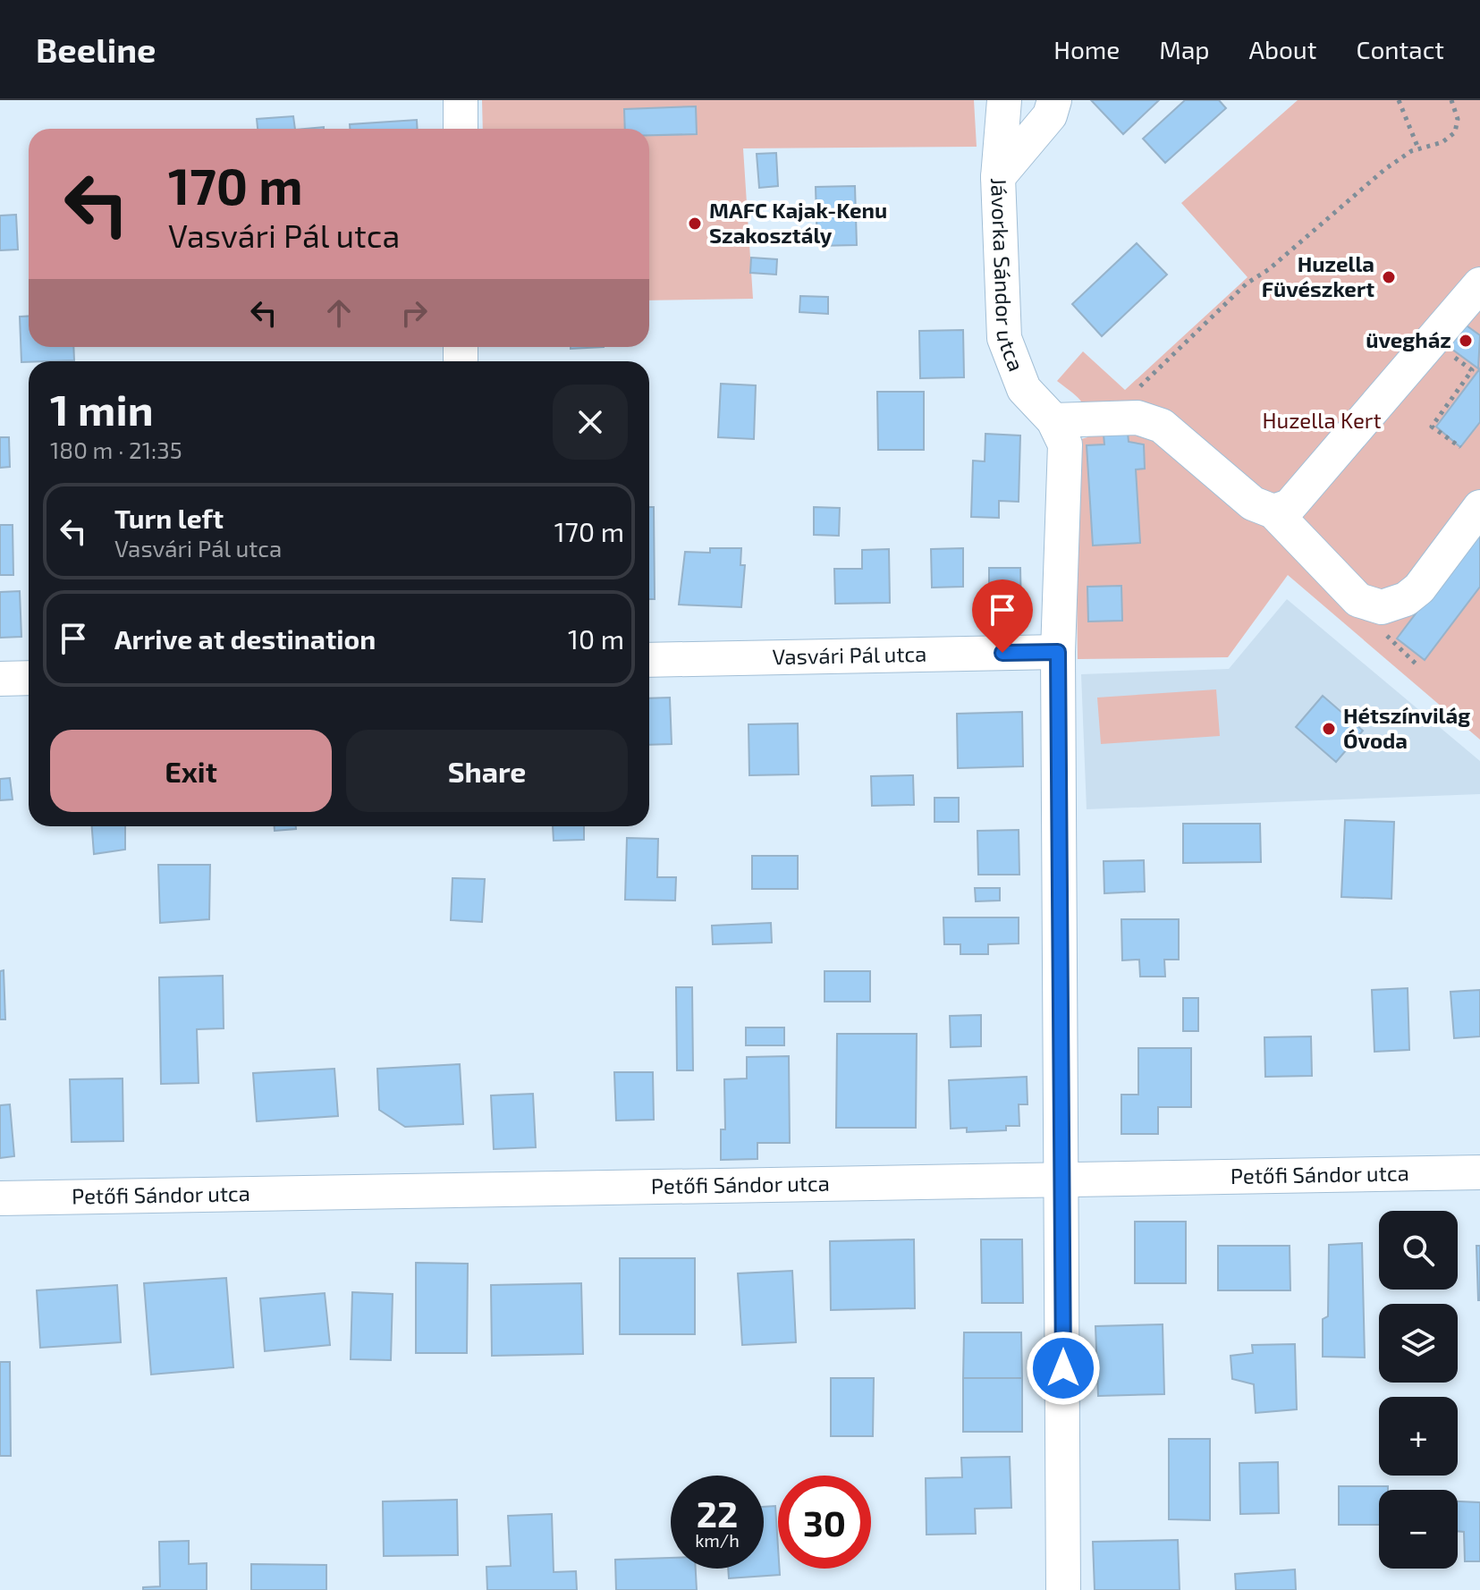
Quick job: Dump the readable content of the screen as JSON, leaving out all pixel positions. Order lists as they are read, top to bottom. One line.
{"streets":{"street":["Jávorka Sándor utca","Vasvári Pál utca","Petőfi Sándor utca"]},"crossings":[["Jávorka Sándor utca","Vasvári Pál utca"],["Jávorka Sándor utca","Petőfi Sándor utca"]],"parks":["Huzella Kert"],"places":["MAFC Kajak-Kenu Szakosztály","Huzella Füvészkert","üvegház","Hétszínvilág Óvoda"],"page":{"header":"Beeline","nav":["Home","Map","About","Contact"],"turn":["170 m","Vasvári Pál utca"],"heading":["1 min","180 m · 21:35"],"list":[{"name":"Turn left","note":"Vasvári Pál utca","value":"170 m"},{"name":"Arrive at destination","value":"10 m"}],"buttons":["Exit","Share"],"map_buttons":["+","−"],"speed":"22 km/h","limit":"30"}}
